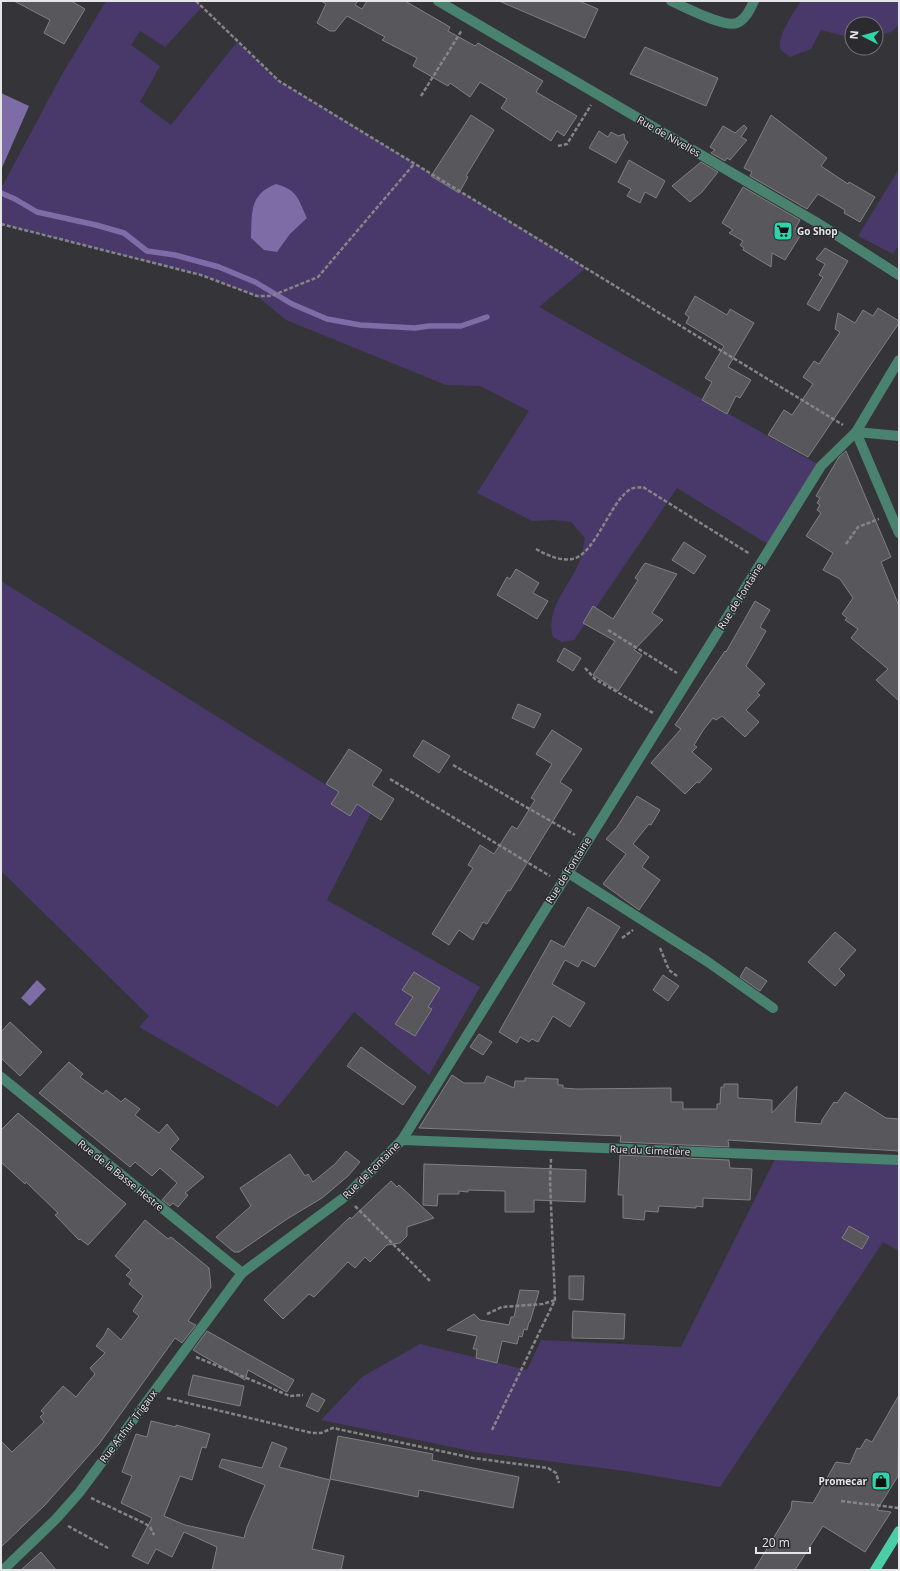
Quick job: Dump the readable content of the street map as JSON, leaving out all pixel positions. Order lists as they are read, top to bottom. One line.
{"streets":{"street":["Rue de Nivelles","Rue de Fontaine","Rue du Cimetière","Rue de la Basse Hestre","Rue Arthur Trigaux"]},"crossings":[["Rue de Fontaine","Rue du Cimetière"],["Rue de Fontaine","Rue de la Basse Hestre"],["Rue de Fontaine","Rue Arthur Trigaux"],["Rue de la Basse Hestre","Rue Arthur Trigaux"]],"places":{"supermarket":["Go Shop"],"shop":["Promecar"]},"scale_bar":"20 m","north":"left"}
